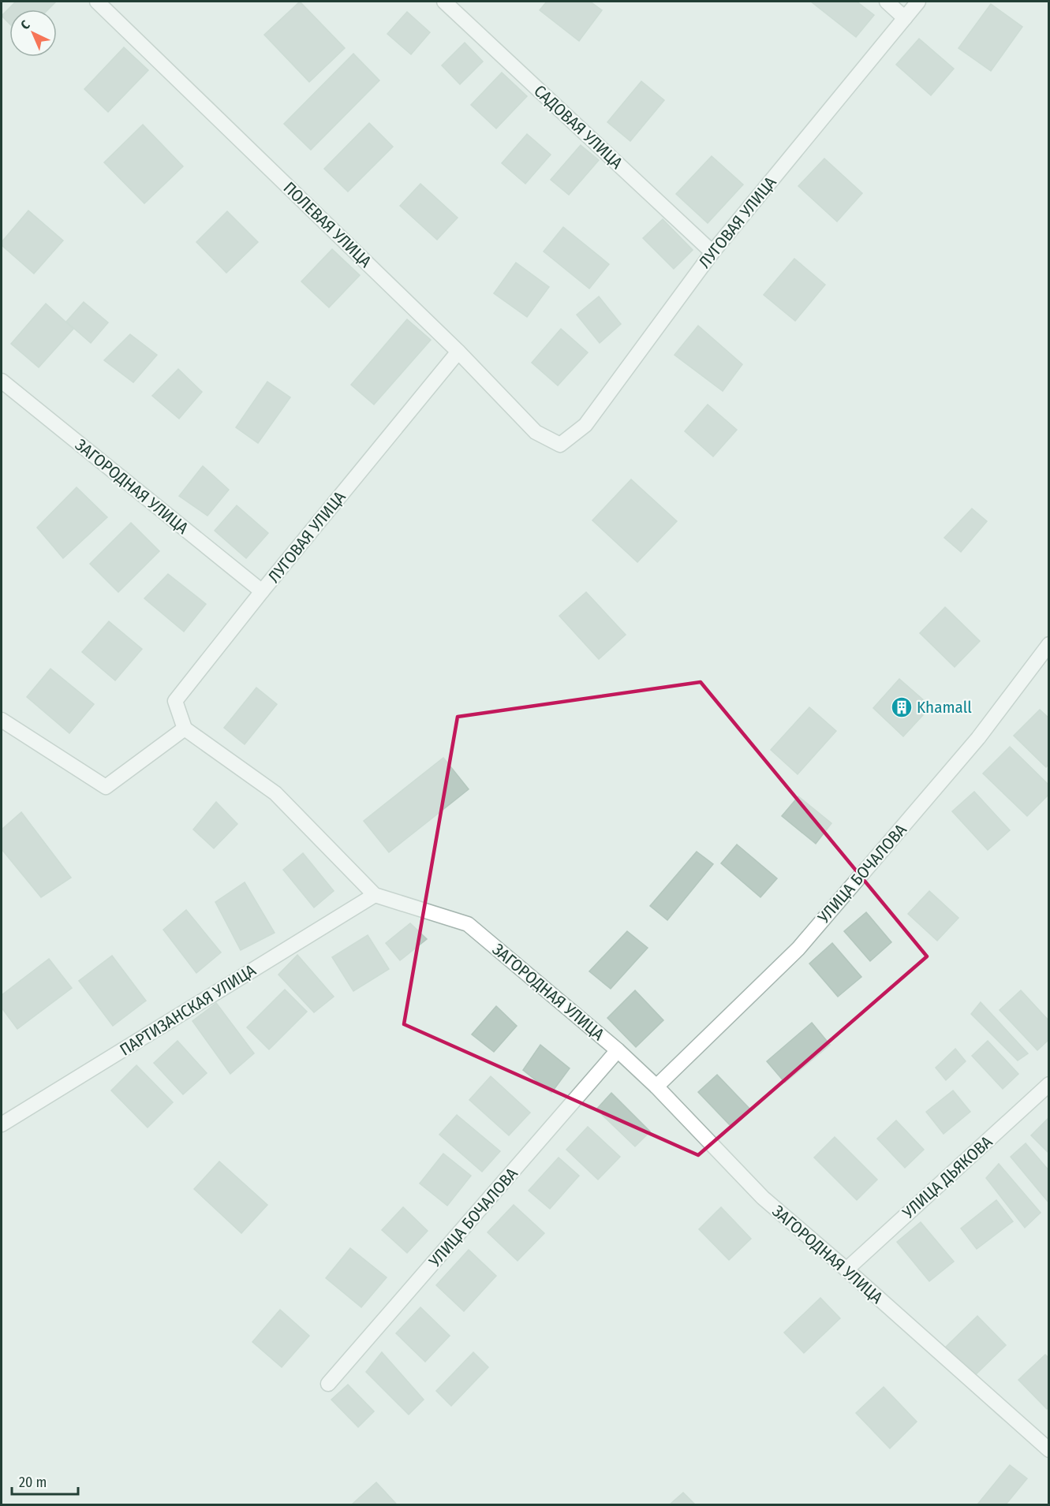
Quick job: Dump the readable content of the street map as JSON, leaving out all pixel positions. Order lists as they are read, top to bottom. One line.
{"streets":{"street":["САДОВАЯ УЛИЦА","ЛУГОВАЯ УЛИЦА","ПОЛЕВАЯ УЛИЦА","ЗАГОРОДНАЯ УЛИЦА","УЛИЦА БОЧАЛОВА","ПАРТИЗАНСКАЯ УЛИЦА","УЛИЦА ДЬЯКОВА"]},"crossings":[["САДОВАЯ УЛИЦА","ЛУГОВАЯ УЛИЦА"],["ЛУГОВАЯ УЛИЦА","ПОЛЕВАЯ УЛИЦА"],["ЛУГОВАЯ УЛИЦА","ЗАГОРОДНАЯ УЛИЦА"],["ЗАГОРОДНАЯ УЛИЦА","УЛИЦА БОЧАЛОВА"],["ЗАГОРОДНАЯ УЛИЦА","ПАРТИЗАНСКАЯ УЛИЦА"],["ЗАГОРОДНАЯ УЛИЦА","УЛИЦА ДЬЯКОВА"]],"places":{"building":["Khamall"]},"scale_bar":"20 m","north":"top left"}
